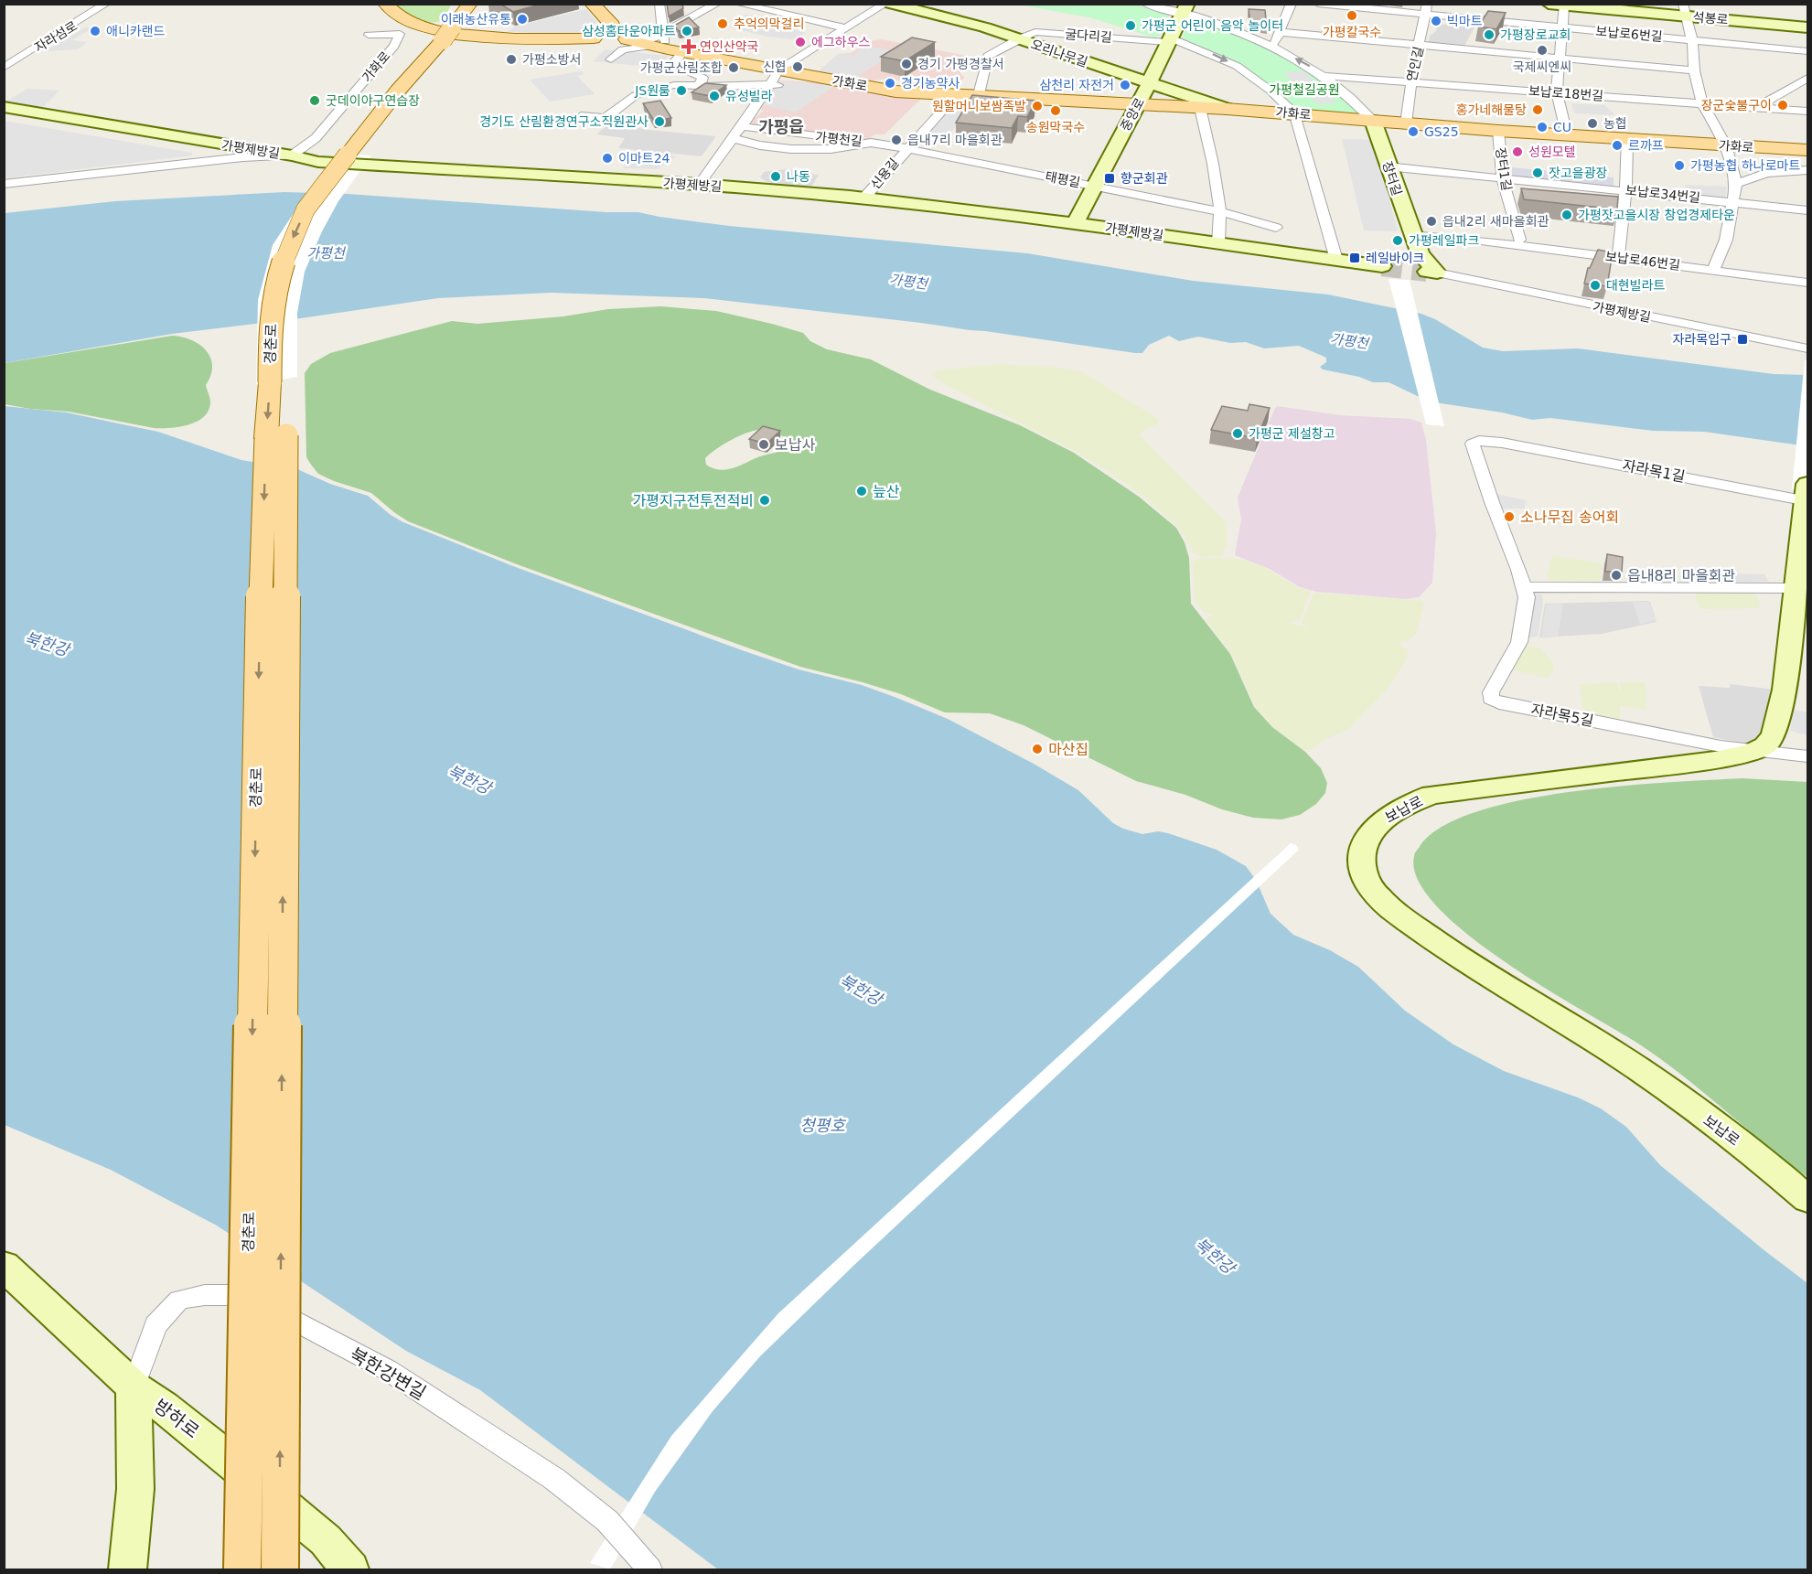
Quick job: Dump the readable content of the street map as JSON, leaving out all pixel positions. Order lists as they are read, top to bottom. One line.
{"streets":{"main road":["가화로","경춘로"],"street":["석봉로","보납로6번길","굴다리길","자라섬로","오리나무길","연인길","보납로18번길","중앙로","가평천길","가평제방길","장터1길","신용길","장터길","태평길","보납로34번길","보납로46번길","자라목1길","자라목5길","보납로","북한강변길","방하로"]},"crossings":[["보납로6번길","연인길"],["굴다리길","오리나무길"],["굴다리길","가화로"],["굴다리길","중앙로"],["오리나무길","가화로"],["오리나무길","중앙로"],["연인길","가화로"],["연인길","보납로18번길"],["가화로","중앙로"],["가화로","가평제방길"],["가화로","장터1길"],["가화로","신용길"],["가화로","장터길"],["중앙로","가평제방길"],["중앙로","태평길"],["가평천길","신용길"],["가평제방길","신용길"],["가평제방길","장터길"],["가평제방길","보납로46번길"],["장터1길","보납로34번길"],["신용길","태평길"],["장터길","보납로34번길"],["장터길","보납로46번길"],["자라목1길","자라목5길"],["자라목1길","보납로"],["자라목5길","보납로"],["북한강변길","방하로"]],"districts":["가평읍"],"water":["가평천","북한강","청평호"],"parks":["가평철길공원"],"places":{"other":["가평칼국수","이래농산유통","빅마트","추억의막걸리","가평군 어린이 음악 놀이터","애니카랜드","삼성홈타운아파트","가평장로교회","에그하우스","국제씨엔씨","가평소방서","경기 가평경찰서","신협","가평군산림조합","경기농약사","삼천리 자전거","JS원룸","유성빌라","굿데이야구연습장","장군숯불구이","원할머니보쌈족발","홍가네해물탕","송원막국수","경기도 산림환경연구소직원관사","농협","CU","GS25","읍내7리 마을회관","르까프","성원모텔","이마트24","가평농협 하나로마트","잣고을광장","나동","가평잣고을시장 창업경제타운","읍내2리 새마을회관","가평레일파크","대현빌라트","가평군 제설창고","보납사","늪산","가평지구전투전적비","소나무집 송어회","읍내8리 마을회관","마산집"],"health":["연인산약국"],"transit":["향군회관","레일바이크","자라목입구"]}}
